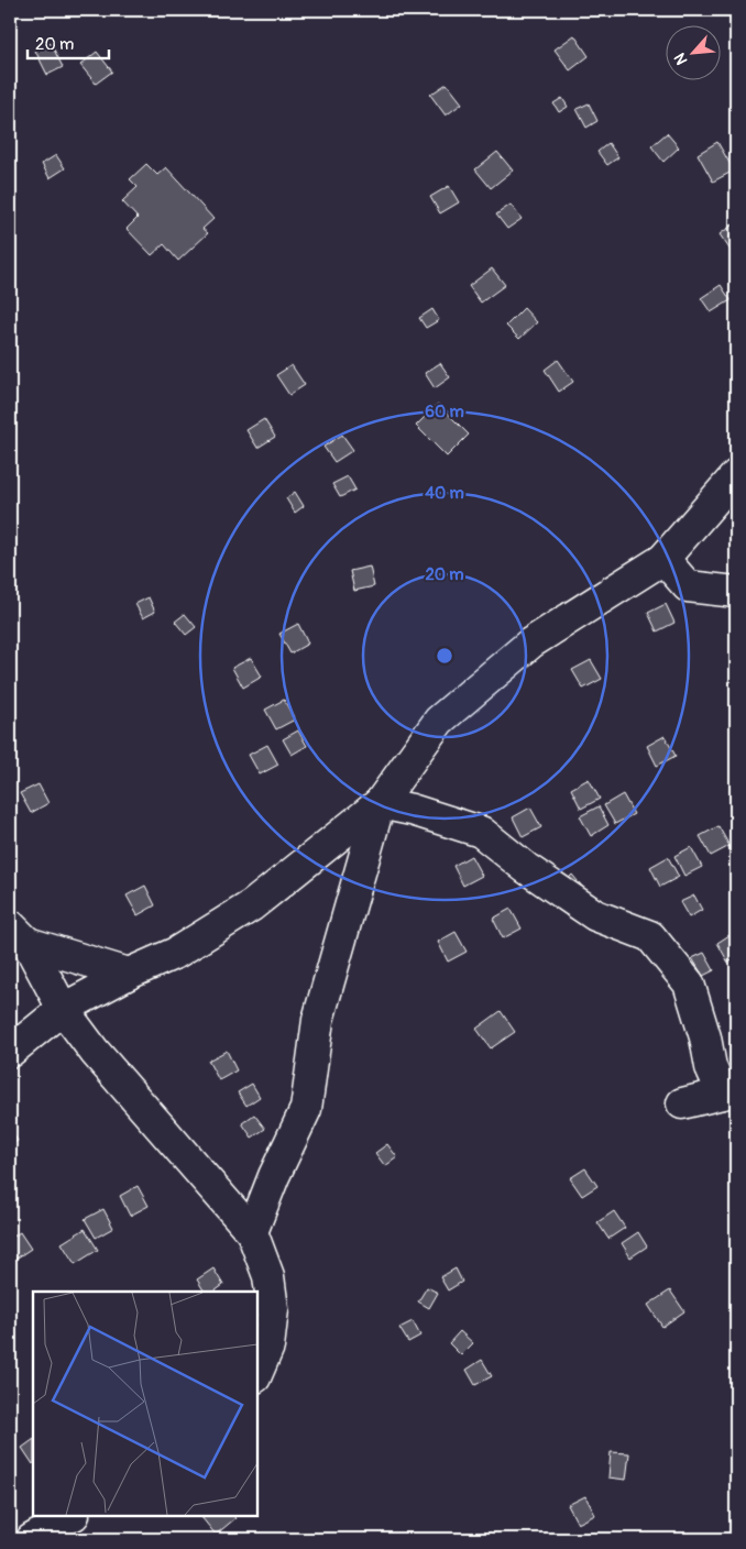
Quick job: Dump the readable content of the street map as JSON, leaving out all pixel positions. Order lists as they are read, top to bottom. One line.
{"scale_bar":"20 m","north":"bottom left","rings":["60 m","40 m","20 m"]}
